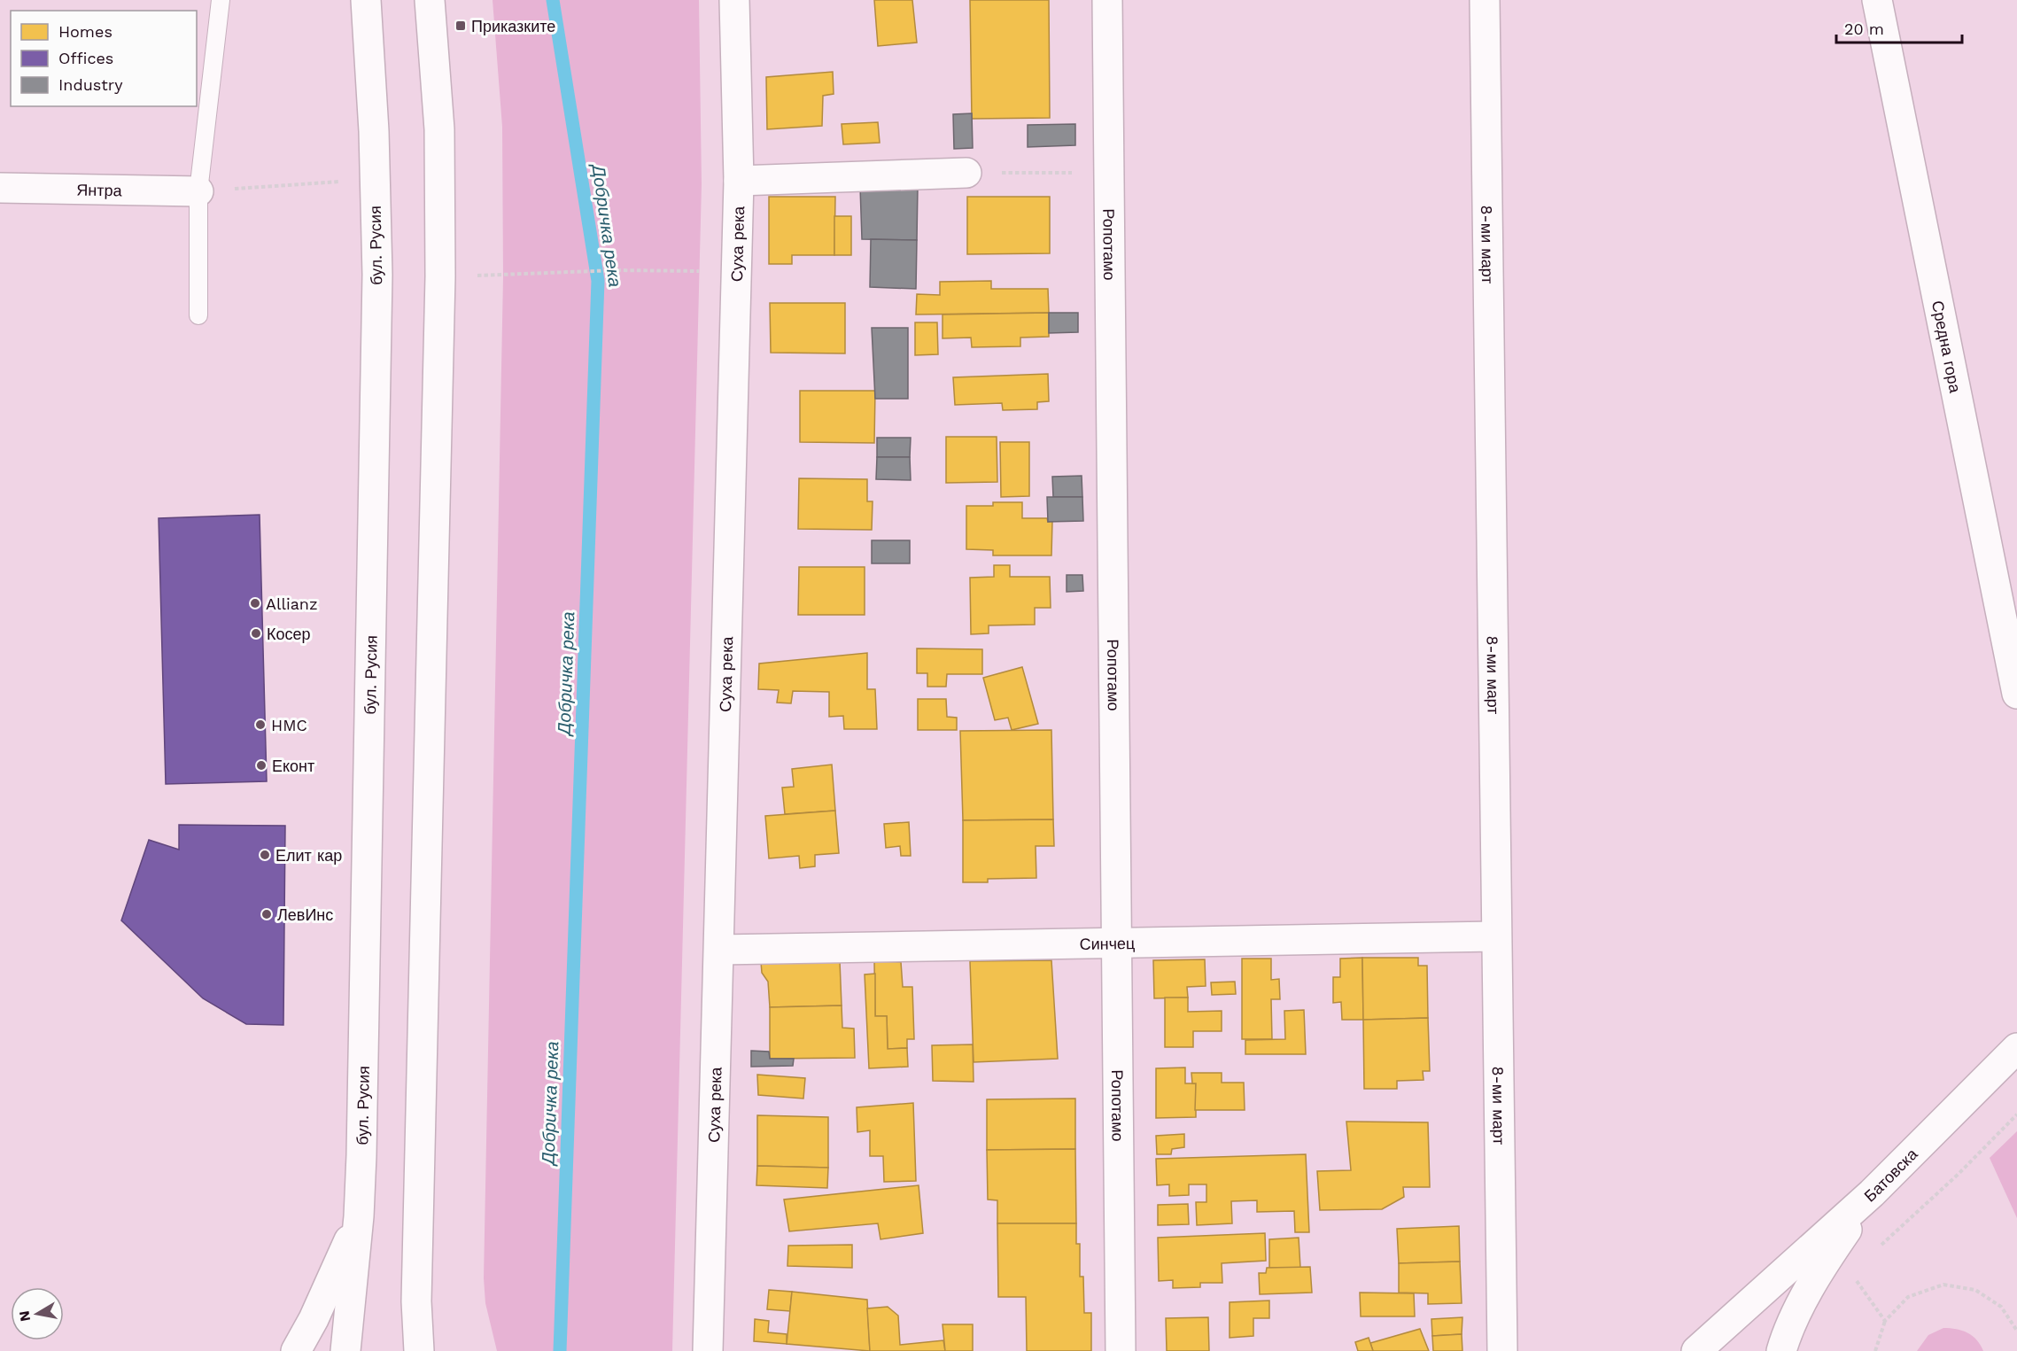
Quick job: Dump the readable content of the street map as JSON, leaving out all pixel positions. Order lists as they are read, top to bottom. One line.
{"streets":{"street":["Янтра","бул. Русия","Суха река","Ропотамо","8-ми март","Средна гора","Синчец","Батовска"]},"crossings":[["Суха река","Синчец"],["Ропотамо","Синчец"],["8-ми март","Синчец"]],"water":["Добричка река"],"places":{"transit":["Приказките"],"other":["Allianz","Косер","HMC","Еконт","Елит кар","ЛевИнс"]},"legend":["Homes","Offices","Industry"],"scale_bar":"20 m","north":"left"}
